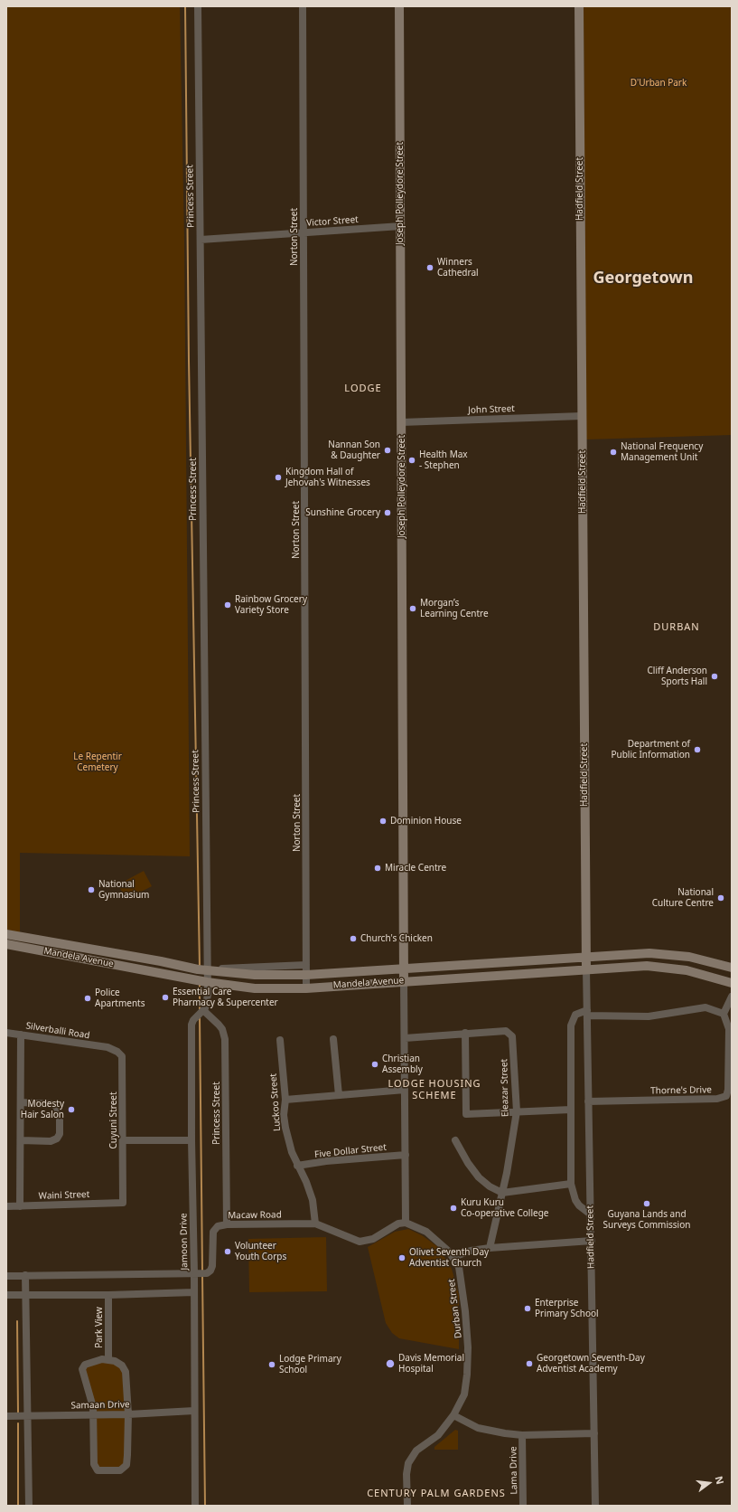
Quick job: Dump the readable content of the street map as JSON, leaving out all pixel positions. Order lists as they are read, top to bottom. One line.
{"streets":{"street":["Hadfield Street","Joseph Polleydore Street","Princess Street","Victor Street","Norton Street","John Street","Mandela Avenue","Silverballi Road","Eleazar Street","Thorne's Drive","Luckoo Street","Cuyuni Street","Five Dollar Street","Waini Street","Macaw Road","Jamoon Drive","Durban Street","Park View","Samaan Drive","Lama Drive"]},"crossings":[["Hadfield Street","John Street"],["Hadfield Street","Mandela Avenue"],["Hadfield Street","Thorne's Drive"],["Joseph Polleydore Street","Victor Street"],["Joseph Polleydore Street","John Street"],["Joseph Polleydore Street","Mandela Avenue"],["Princess Street","Victor Street"],["Princess Street","Mandela Avenue"],["Princess Street","Macaw Road"],["Princess Street","Jamoon Drive"],["Victor Street","Norton Street"],["Norton Street","Mandela Avenue"],["Silverballi Road","Cuyuni Street"],["Luckoo Street","Five Dollar Street"],["Luckoo Street","Macaw Road"],["Cuyuni Street","Waini Street"],["Macaw Road","Jamoon Drive"],["Macaw Road","Durban Street"],["Jamoon Drive","Samaan Drive"]],"districts":["Georgetown","LODGE","DURBAN","LODGE HOUSING SCHEME","CENTURY PALM GARDENS"],"parks":["D'Urban Park","Le Repentir Cemetery"],"places":["Winners Cathedral","Nannan Son & Daughter","National Frequency Management Unit","Health Max - Stephen","Kingdom Hall of Jehovah's Witnesses","Sunshine Grocery","Rainbow Grocery Variety Store","Morgan’s Learning Centre","Cliff Anderson Sports Hall","Department of Public Information","Dominion House","Miracle Centre","National Gymnasium","National Culture Centre","Church's Chicken","Essential Care Pharmacy & Supercenter","Police Apartments","Christian Assembly","Modesty Hair Salon","Guyana Lands and Surveys Commission","Kuru Kuru Co-operative College","Volunteer Youth Corps","Olivet Seventh Day Adventist Church","Enterprise Primary School","Davis Memorial Hospital","Georgetown Seventh-Day Adventist Academy","Lodge Primary School"],"north":"right"}
